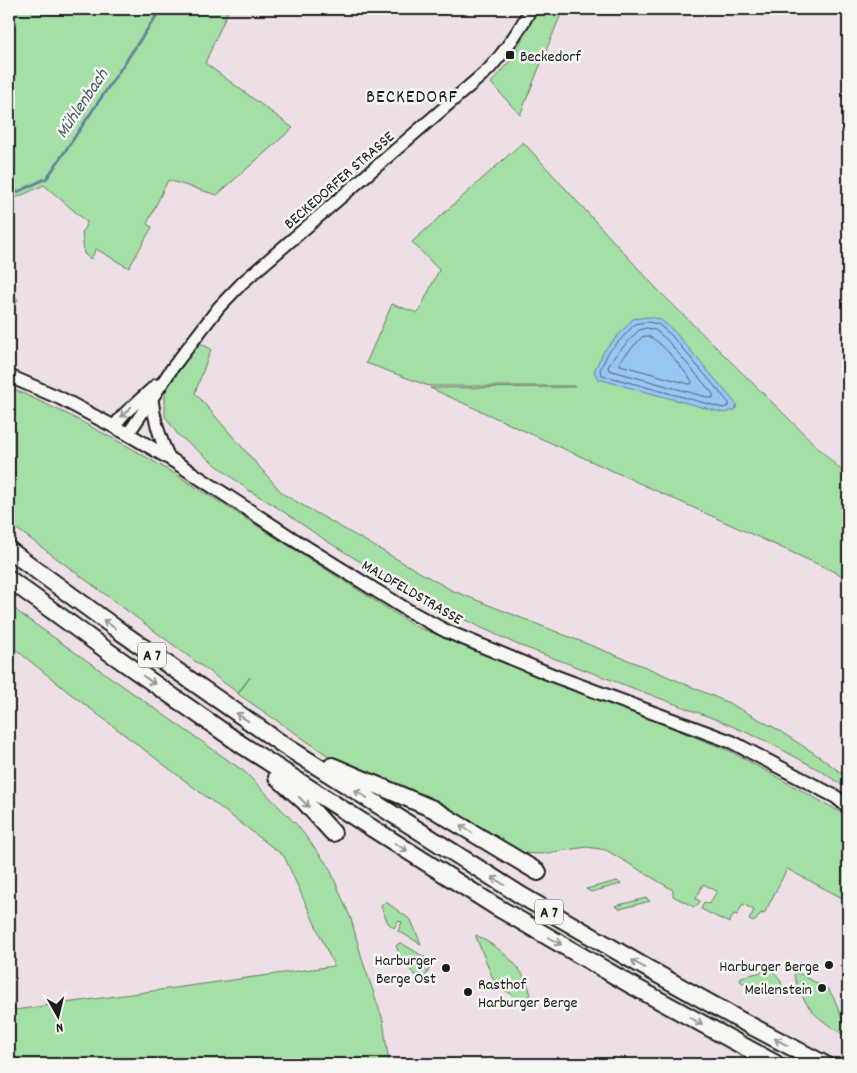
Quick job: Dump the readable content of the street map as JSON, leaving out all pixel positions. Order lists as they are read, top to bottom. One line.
{"streets":{"highway":["A 7"],"main road":["MALDFELDSTRASSE"],"street":["BECKEDORFER STRASSE"]},"crossings":[["BECKEDORFER STRASSE","MALDFELDSTRASSE"]],"districts":["BECKEDORF"],"water":["Mühlenbach"],"places":{"transit":["Beckedorf"],"other":["Harburger Berge","Harburger Berge Ost","Meilenstein","Rasthof Harburger Berge"]},"north":"bottom"}
